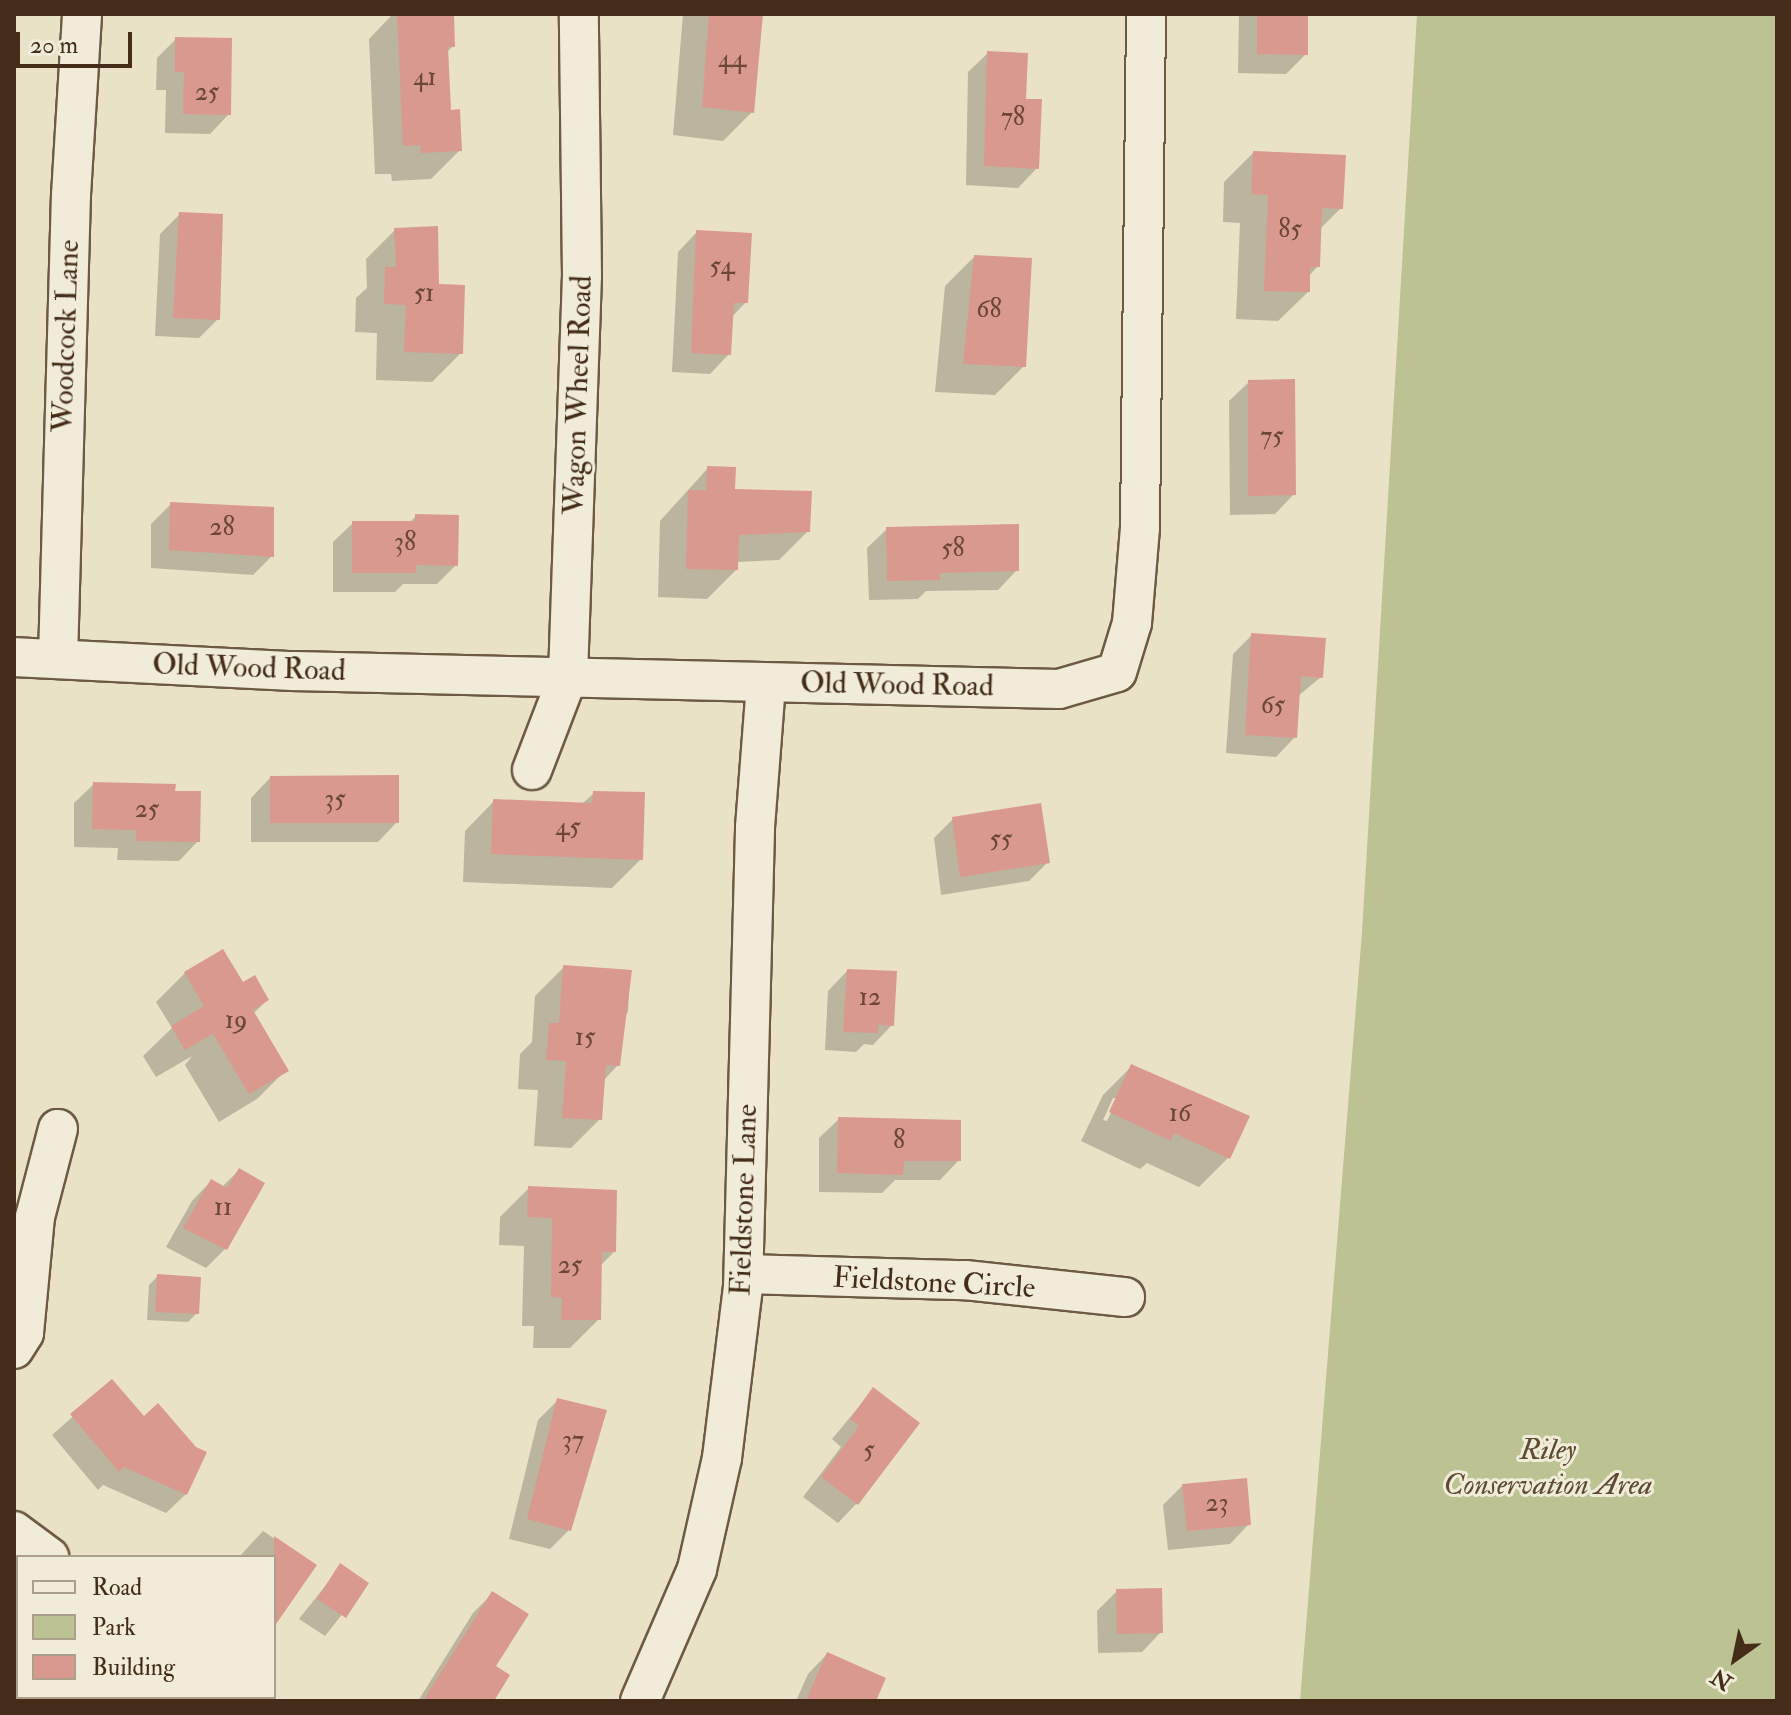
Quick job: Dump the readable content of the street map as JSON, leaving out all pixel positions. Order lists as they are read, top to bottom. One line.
{"streets":{"street":["Woodcock Lane","Wagon Wheel Road","Old Wood Road","Fieldstone Lane","Fieldstone Circle"]},"crossings":[["Woodcock Lane","Old Wood Road"],["Wagon Wheel Road","Old Wood Road"],["Old Wood Road","Fieldstone Lane"],["Fieldstone Lane","Fieldstone Circle"]],"parks":["Riley Conservation Area"],"house_numbers":["44","41","25","78","85","54","51","68","75","28","38","58","65","35","25","45","55","12","19","15","16","8","11","25","37","5","23"],"legend":["Road","Park","Building"],"scale_bar":"20 m","north":"bottom left"}
